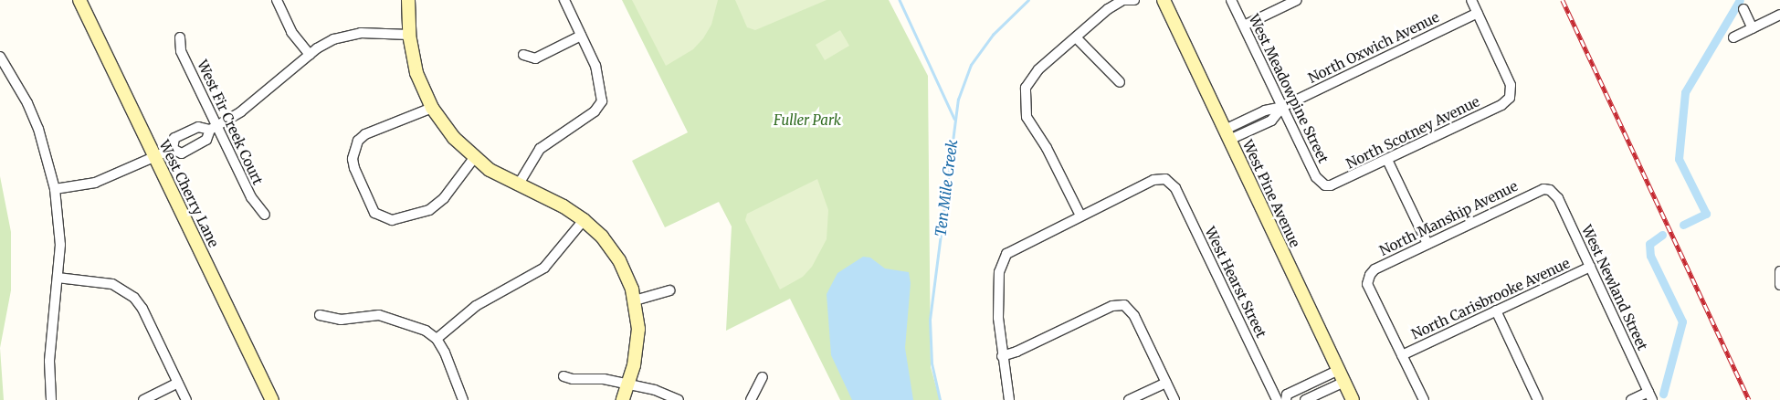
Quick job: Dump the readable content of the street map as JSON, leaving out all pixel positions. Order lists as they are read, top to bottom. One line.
{"streets":{"street":["North Oxwich Avenue","West Meadowpine Street","West Fir Creek Court","North Scotney Avenue","West Cherry Lane","West Pine Avenue","North Manship Avenue","West Hearst Street","West Newland Street","North Carisbrooke Avenue"]},"crossings":[["North Oxwich Avenue","West Meadowpine Street"],["North Oxwich Avenue","North Scotney Avenue"],["North Oxwich Avenue","West Pine Avenue"],["West Meadowpine Street","North Scotney Avenue"],["North Manship Avenue","West Newland Street"],["North Manship Avenue","North Carisbrooke Avenue"],["West Newland Street","North Carisbrooke Avenue"]],"water":["Ten Mile Creek"],"parks":["Fuller Park"]}
